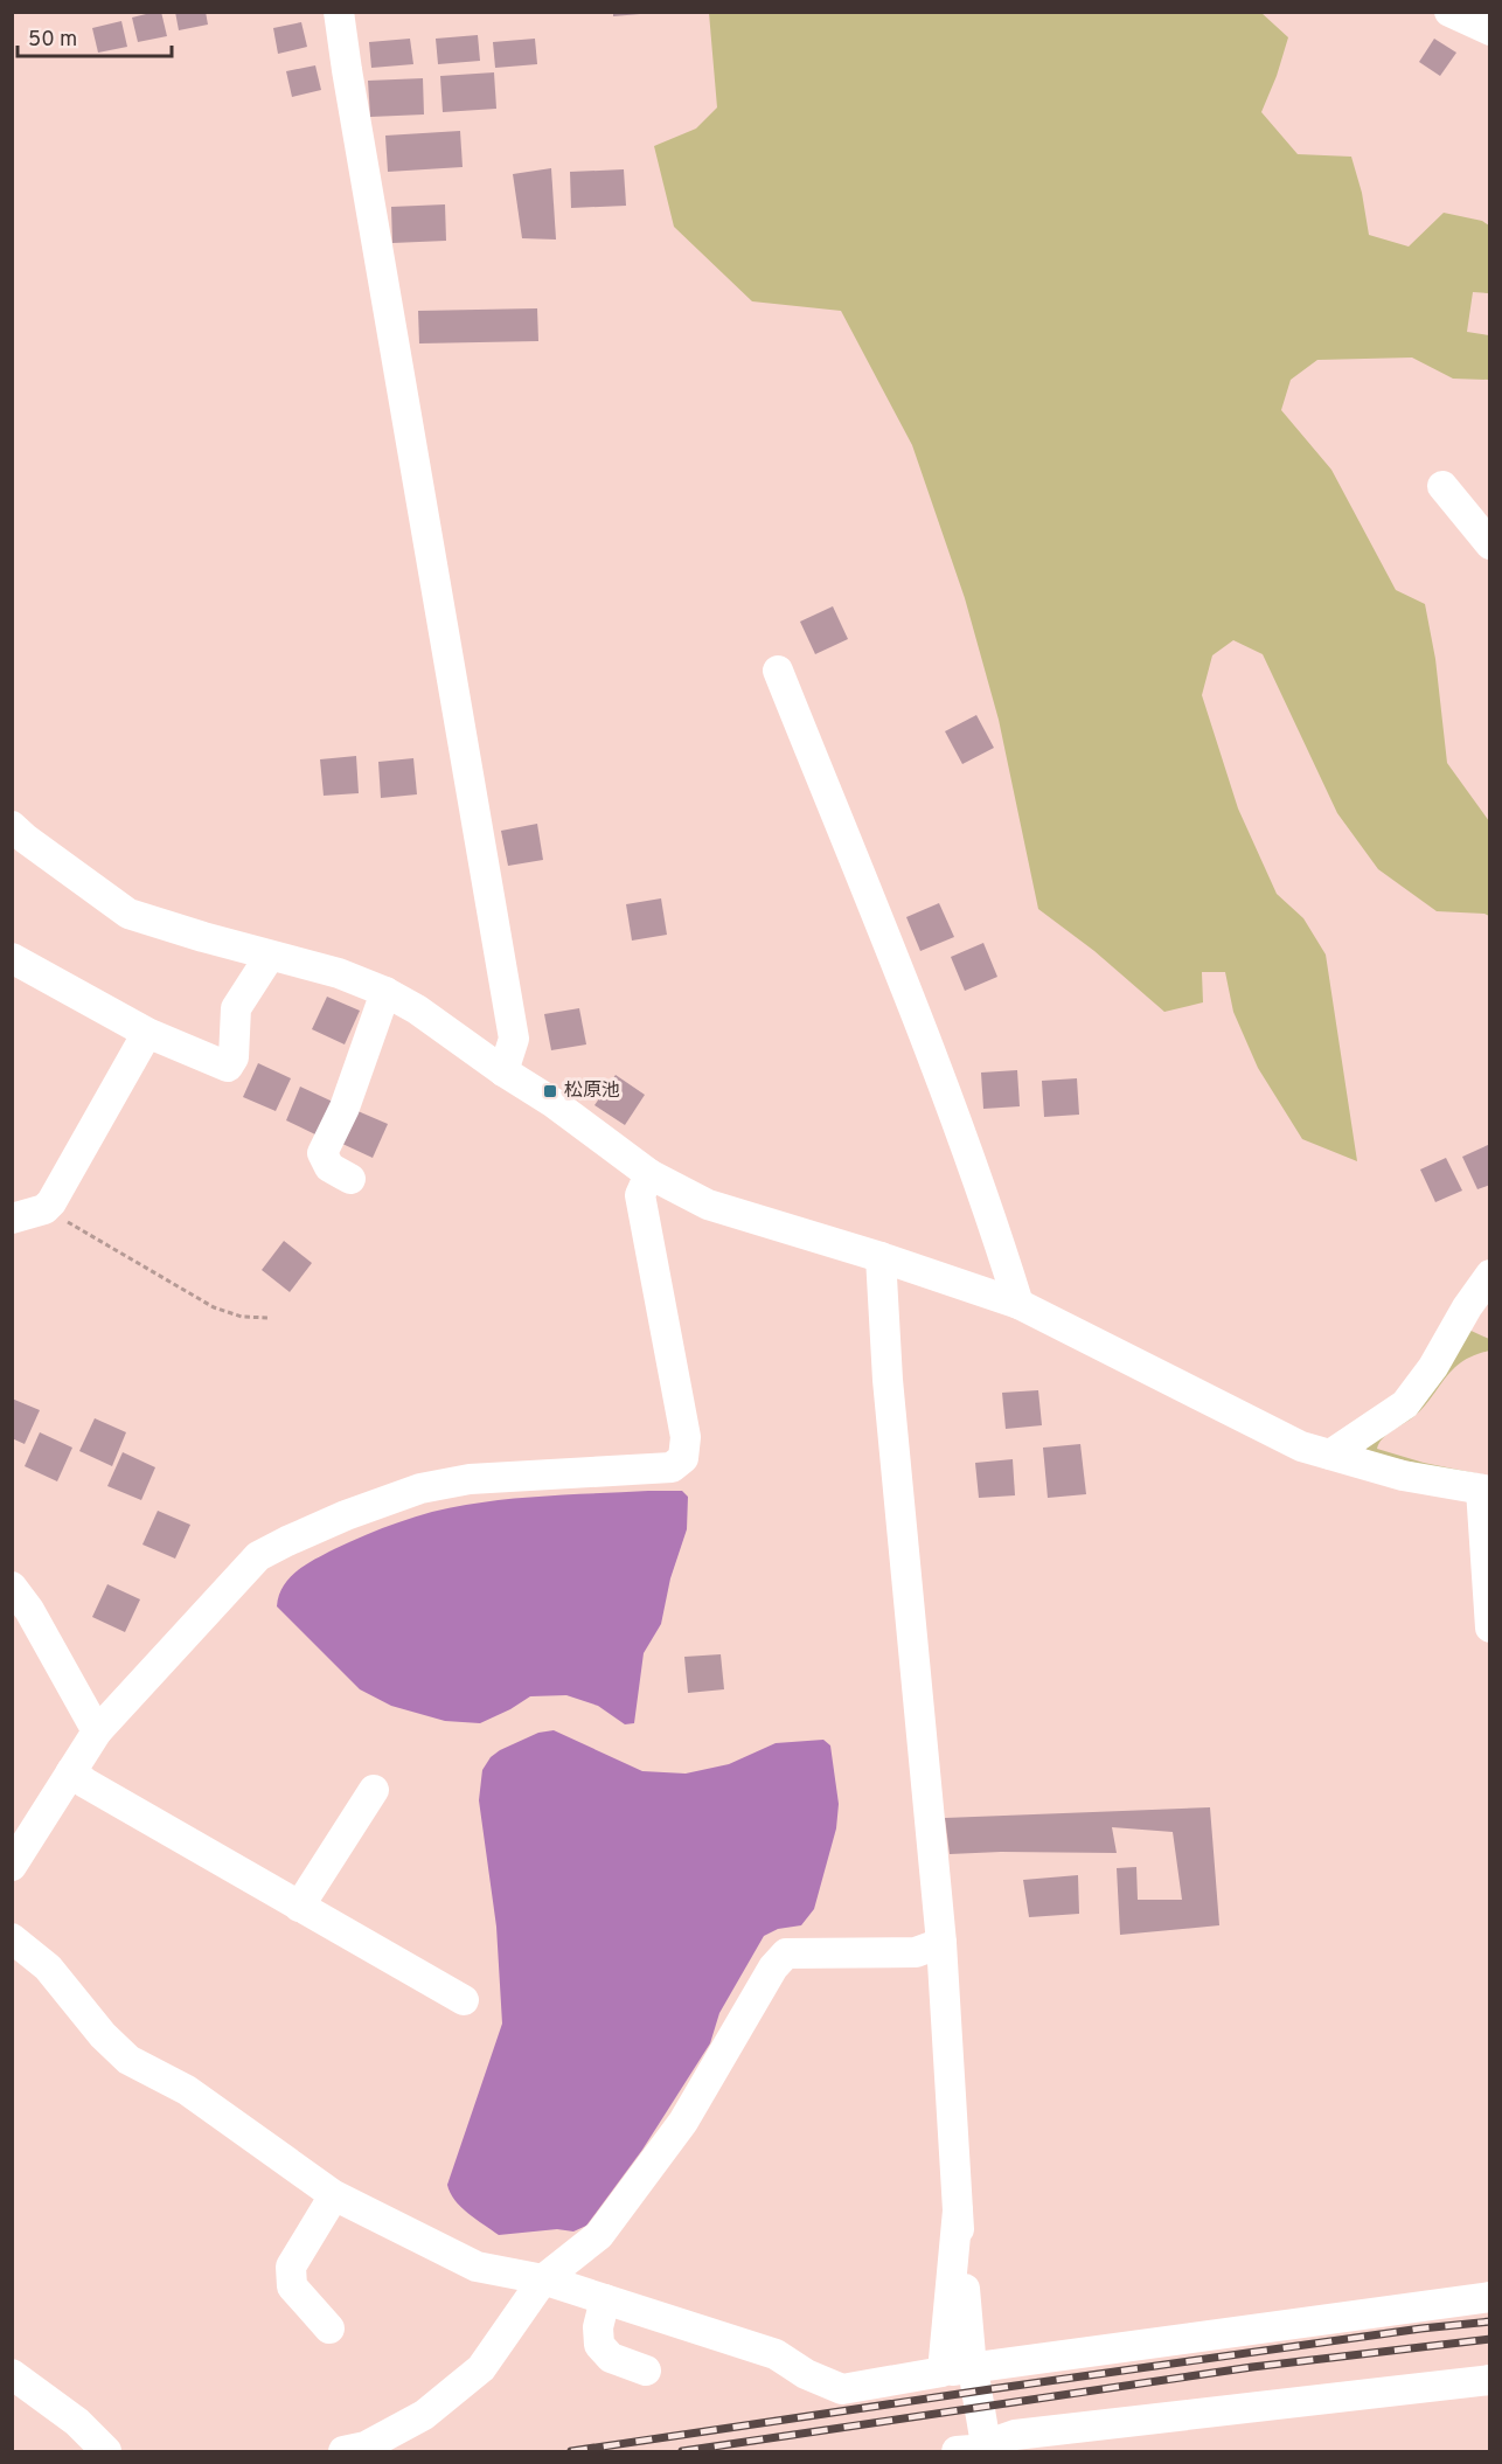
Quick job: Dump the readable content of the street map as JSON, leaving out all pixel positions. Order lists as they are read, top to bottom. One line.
{"places":{"transit":["松原池"]},"scale_bar":"50 m"}
